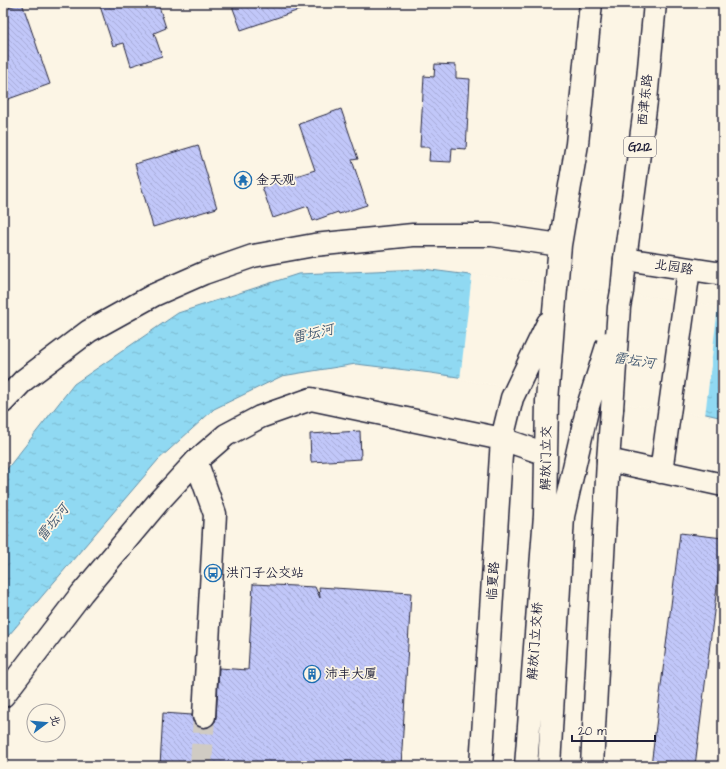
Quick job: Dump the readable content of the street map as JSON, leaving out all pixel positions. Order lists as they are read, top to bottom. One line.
{"streets":{"main road":["西津东路","G212","北园路","解放门立交","临夏路","解放门立交桥"]},"crossings":[["西津东路","北园路"],["西津东路","解放门立交"],["解放门立交","临夏路"],["解放门立交","解放门立交桥"]],"water":["雷坛河"],"places":{"temple":["金天观"],"bus stop":["洪门子公交站"],"building":["沛丰大厦"]},"scale_bar":"20 m","north":"right"}
